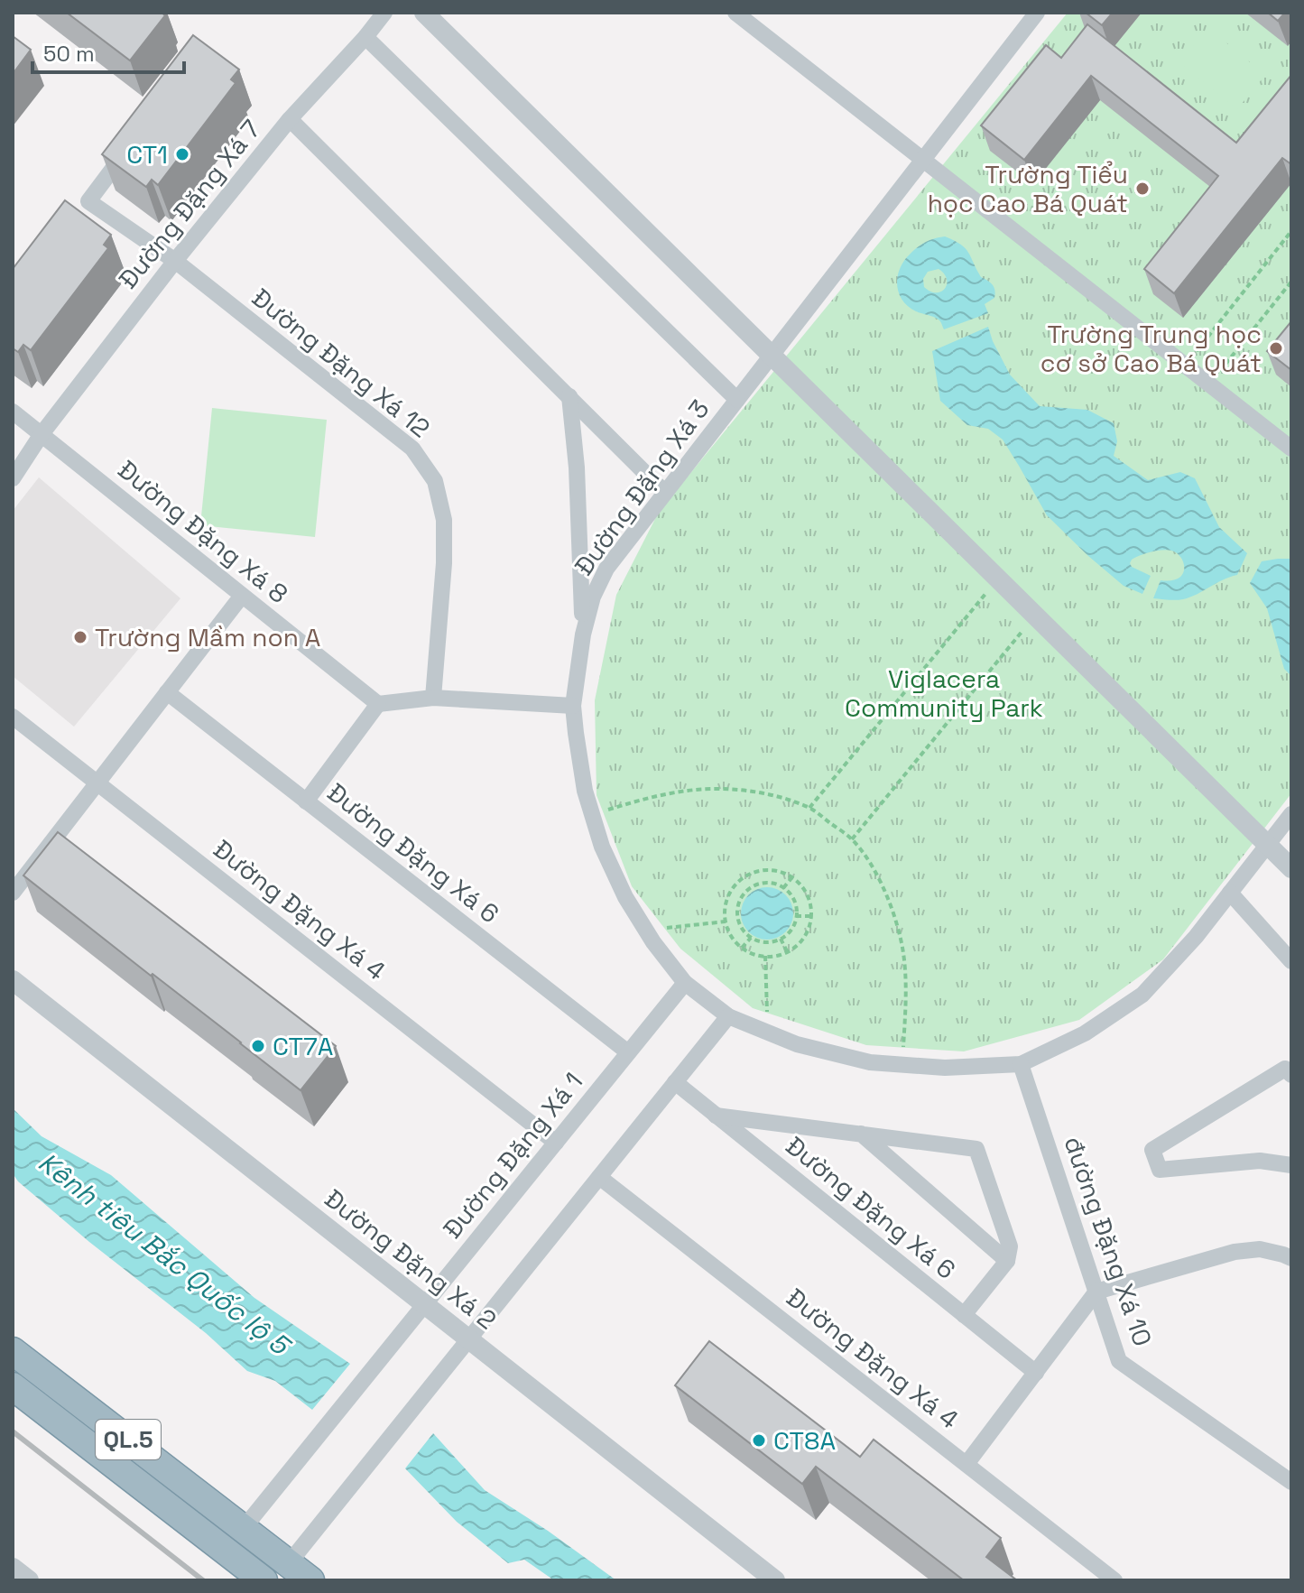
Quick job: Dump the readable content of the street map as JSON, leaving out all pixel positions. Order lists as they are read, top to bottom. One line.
{"streets":{"highway":["QL.5"],"street":["Đường Đặng Xá 7","Đường Đặng Xá 12","Đường Đặng Xá 3","Đường Đặng Xá 8","Đường Đặng Xá 6","Đường Đặng Xá 4","Đường Đặng Xá 1","đường Đặng Xá 10","Đường Đặng Xá 2"]},"crossings":[["Đường Đặng Xá 7","Đường Đặng Xá 12"],["Đường Đặng Xá 7","Đường Đặng Xá 8"],["Đường Đặng Xá 3","Đường Đặng Xá 1"],["Đường Đặng Xá 3","đường Đặng Xá 10"],["Đường Đặng Xá 6","Đường Đặng Xá 1"],["Đường Đặng Xá 4","Đường Đặng Xá 1"],["Đường Đặng Xá 1","Đường Đặng Xá 2"],["Đường Đặng Xá 1","QL.5"]],"water":["Kênh tiêu Bắc Quốc lộ 5"],"parks":["Viglacera Community Park"],"places":["CT1","Trường Tiểu học Cao Bá Quát","Trường Trung học cơ sở Cao Bá Quát","Trường Mầm non A","CT7A","CT8A"],"scale_bar":"50 m"}
